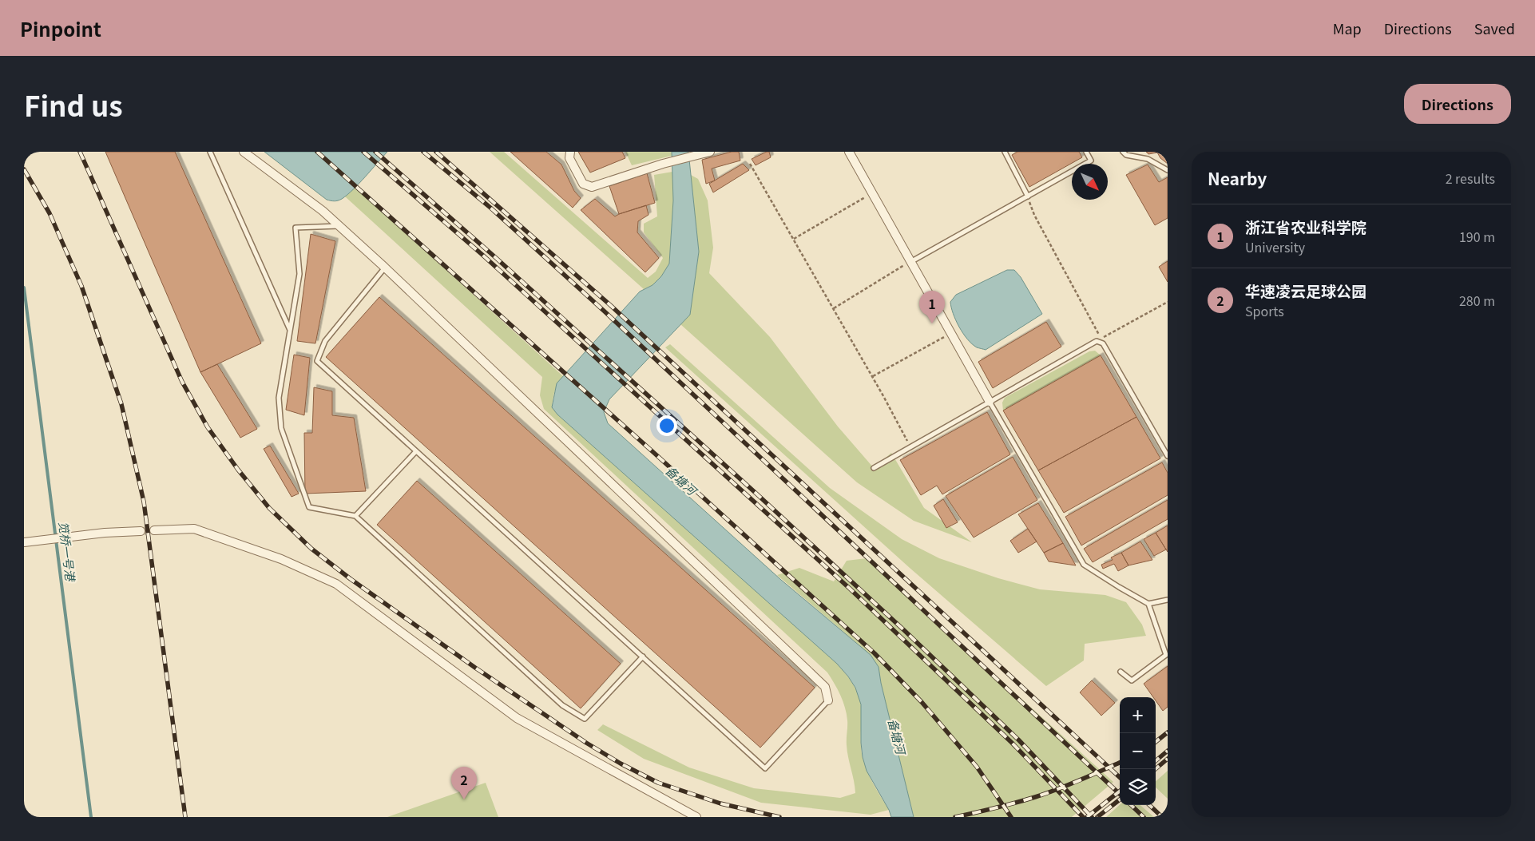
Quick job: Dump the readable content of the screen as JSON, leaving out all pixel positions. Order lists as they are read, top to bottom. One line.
{"water":["备塘河","笕桥一号港"],"north":"bottom right","page":{"header":"Pinpoint","nav":["Map","Directions","Saved"],"title":"Find us","buttons":"Directions","heading":["Nearby","2 results"],"list":[{"mark":"1","name":"浙江省农业科学院","note":"University","value":"190 m"},{"mark":"2","name":"华速凌云足球公园","note":"Sports","value":"280 m"}],"pins":["1","2"],"map_buttons":["+","−"]}}
